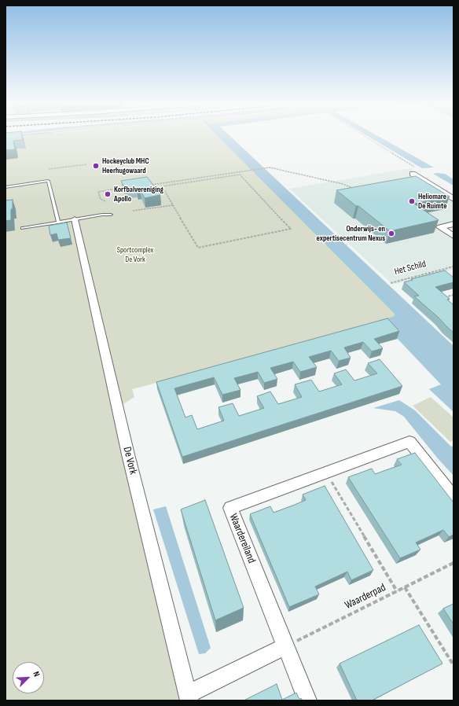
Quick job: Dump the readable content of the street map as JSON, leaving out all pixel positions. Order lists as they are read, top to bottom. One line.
{"streets":{"street":["De Vork","Waardereiland"],"path":["Het Schild","Waarderpad"]},"crossings":[["Waardereiland","Waarderpad"]],"parks":["Sportcomplex De Vork"],"places":["Hockeyclub MHC Heerhugowaard","Korfbalvereniging Apollo","Heliomare De Ruimte","Onderwijs- en expertisecentrum Nexus"],"north":"top right"}
